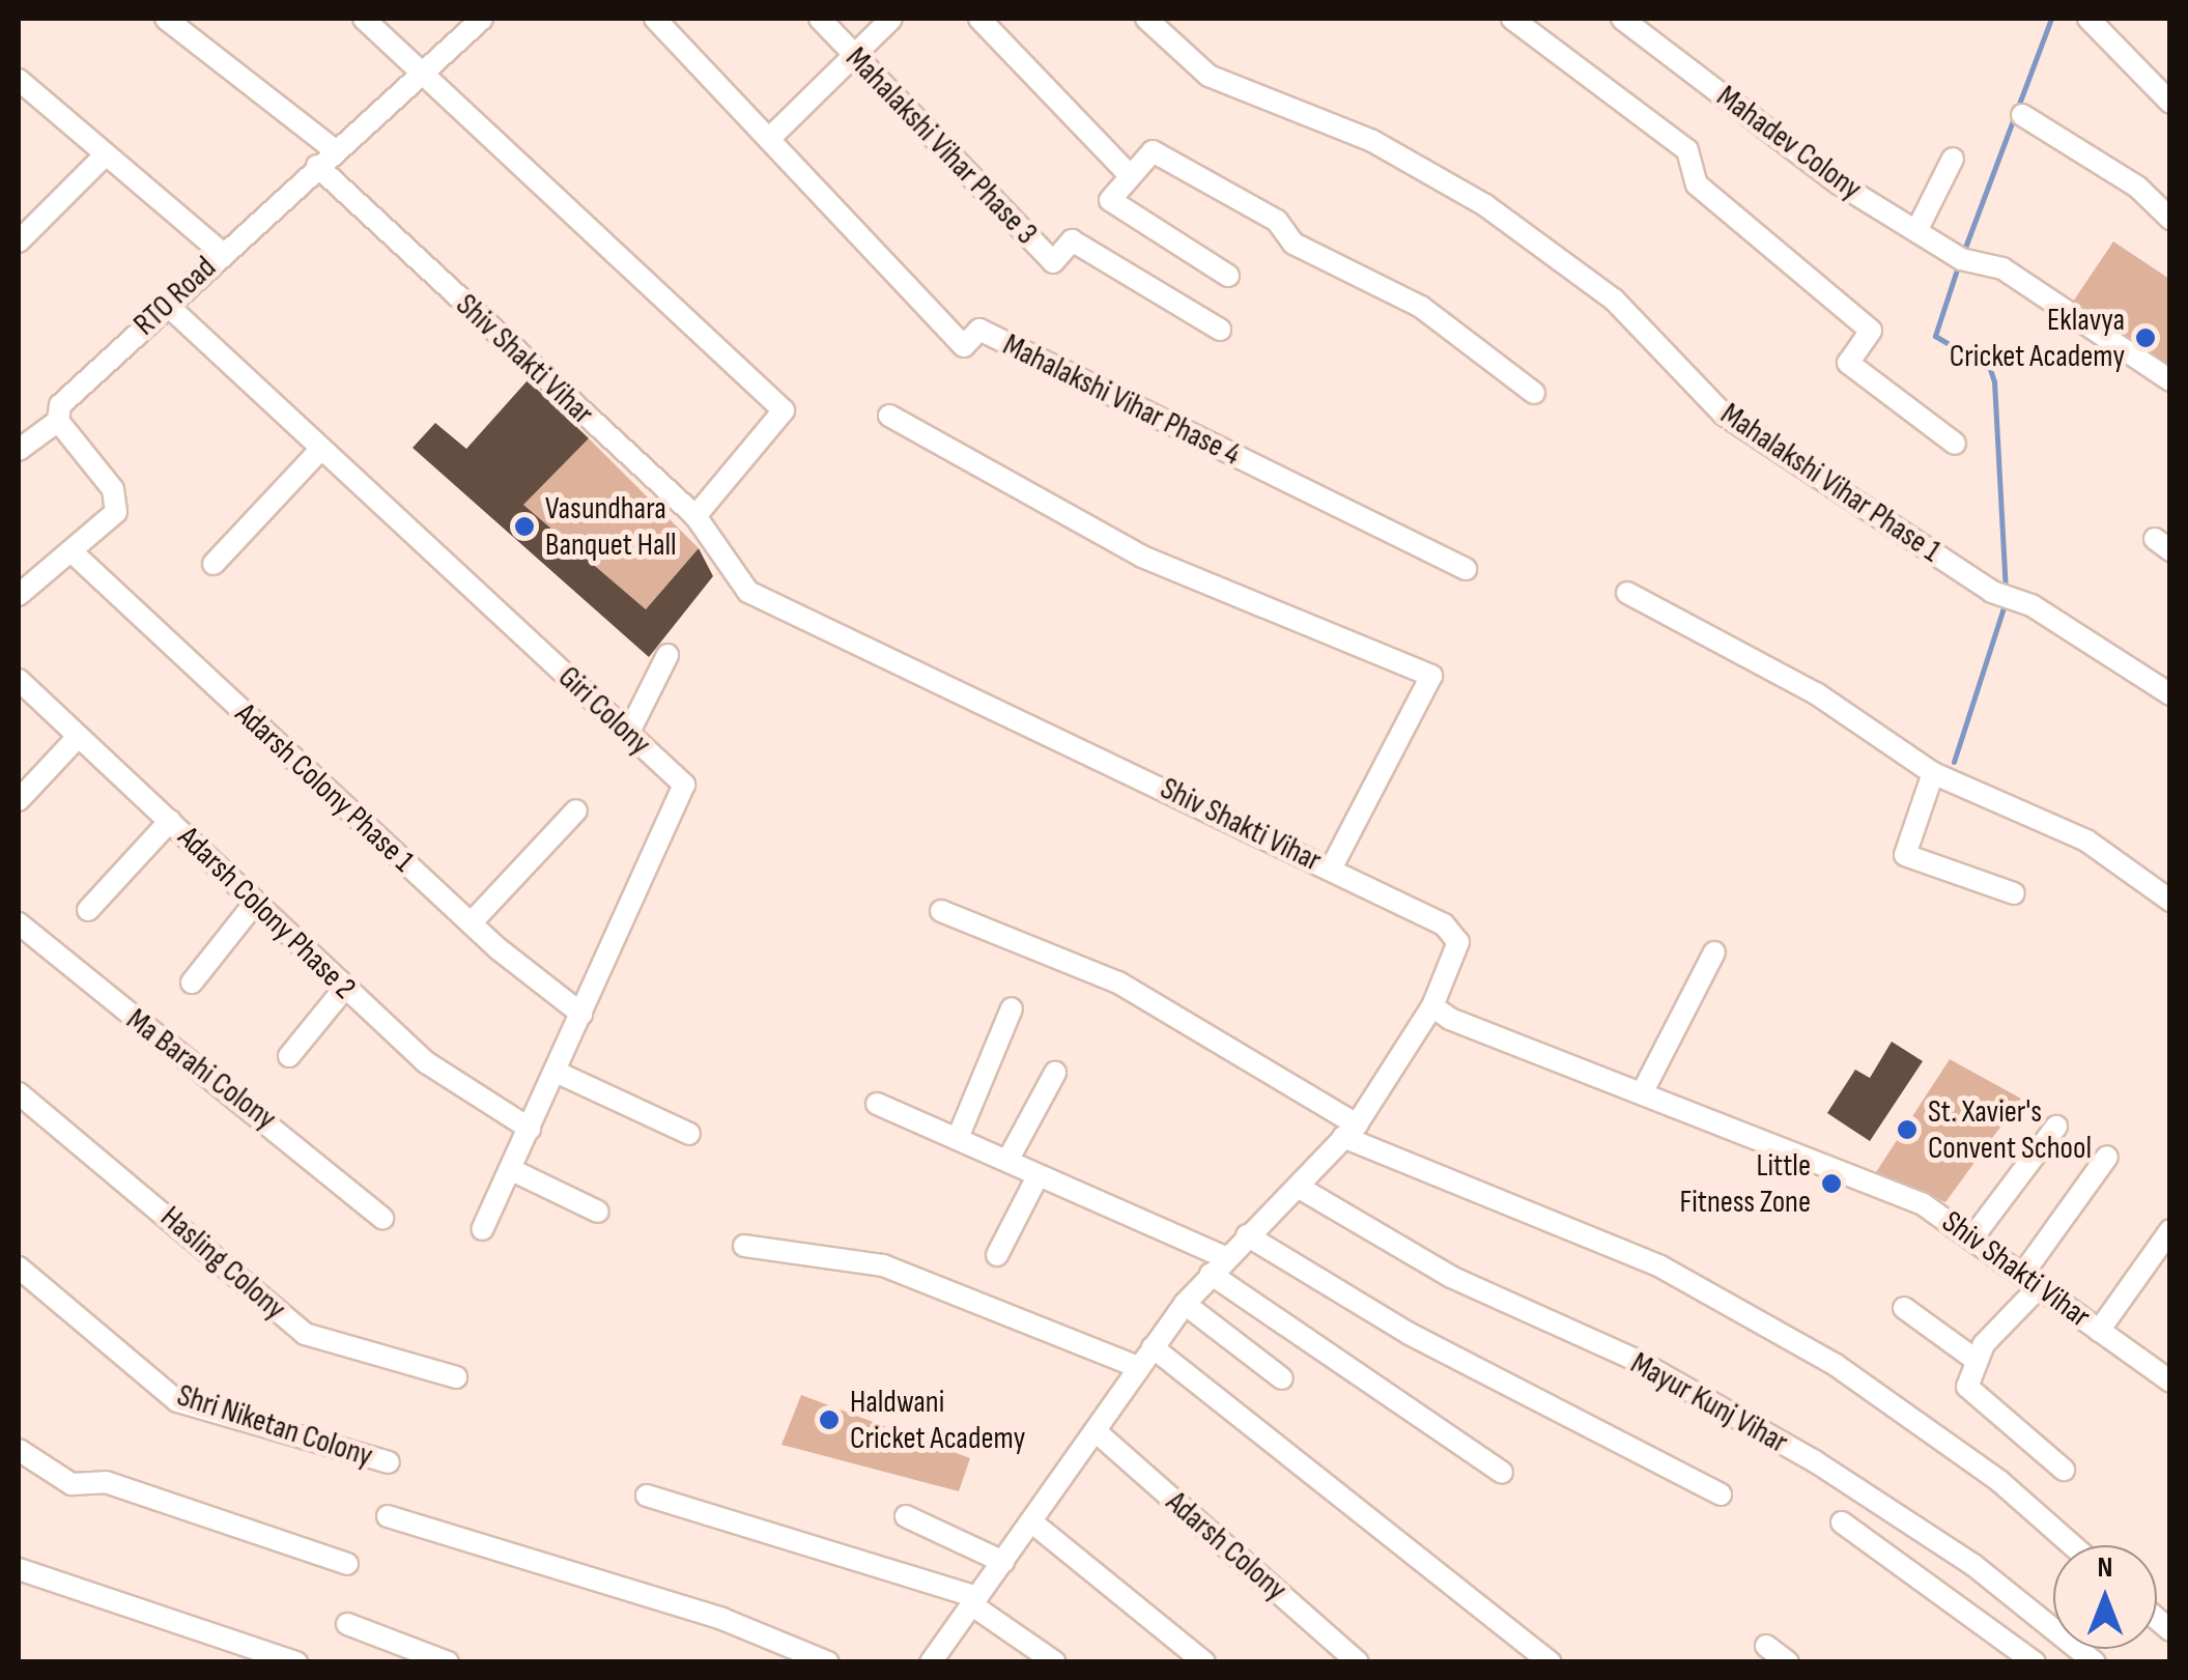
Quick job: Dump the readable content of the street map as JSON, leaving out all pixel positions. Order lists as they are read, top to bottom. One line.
{"streets":{"street":["Mahadev Colony","Mahalakshi Vihar Phase 3","RTO Road","Shiv Shakti Vihar","Mahalakshi Vihar Phase 4","Mahalakshi Vihar Phase 1","Giri Colony","Adarsh Colony Phase 1","Adarsh Colony Phase 2","Ma Barahi Colony","Hasling Colony","Mayur Kunj Vihar","Shri Niketan Colony","Adarsh Colony"]},"crossings":[["RTO Road","Shiv Shakti Vihar"],["RTO Road","Giri Colony"],["Giri Colony","Adarsh Colony Phase 1"],["Giri Colony","Adarsh Colony Phase 2"]],"places":["Eklavya Cricket Academy","Vasundhara Banquet Hall","St. Xavier's Convent School","Little Fitness Zone","Haldwani Cricket Academy"],"north":"top"}
